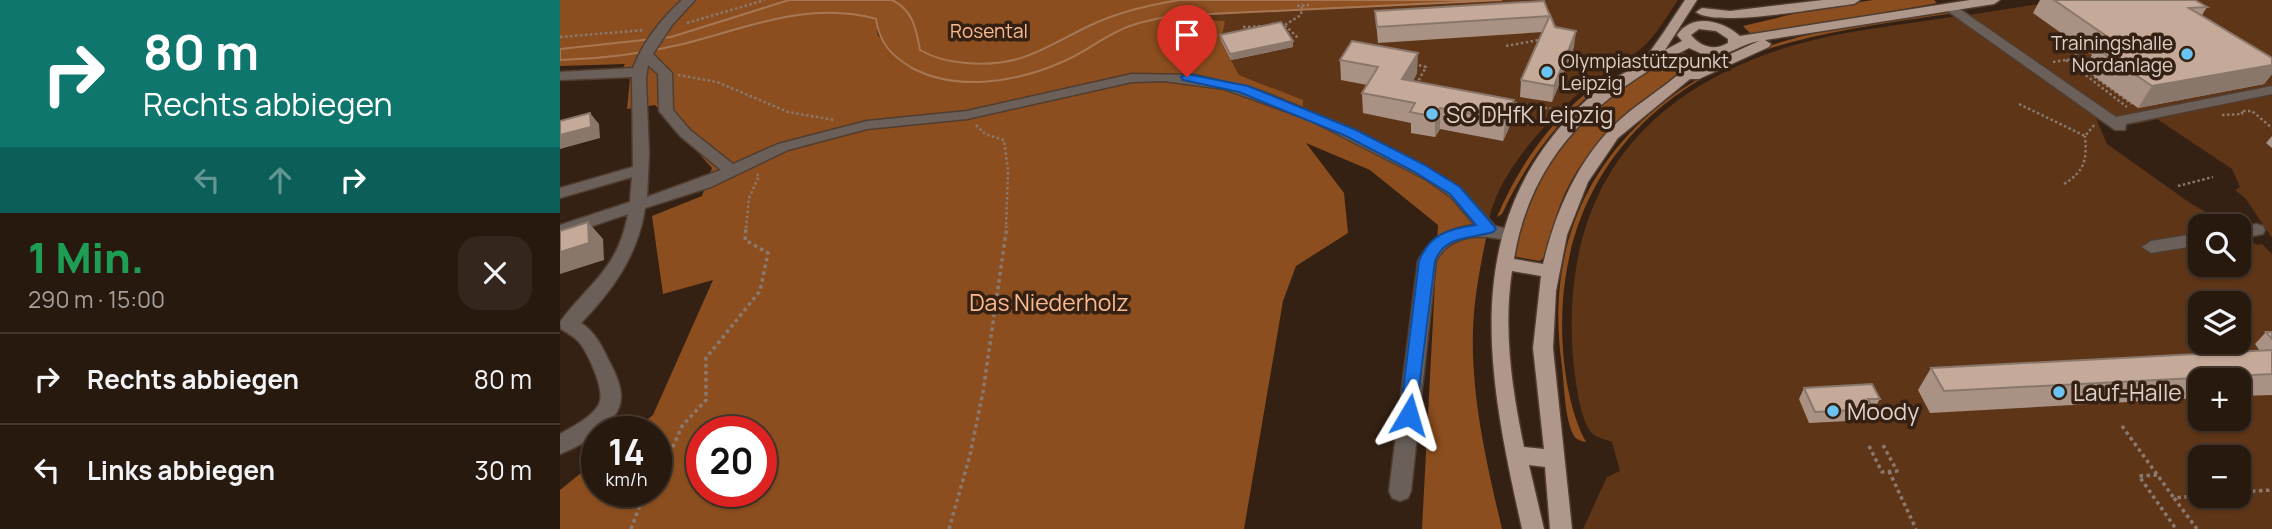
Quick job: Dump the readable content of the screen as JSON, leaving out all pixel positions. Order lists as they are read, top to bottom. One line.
{"parks":["Rosental","Das Niederholz"],"places":["Trainingshalle Nordanlage","Olympiastützpunkt Leipzig","SC DHfK Leipzig","Lauf-Halle","Moody"],"page":{"turn":["80 m","Rechts abbiegen"],"heading":["1 Min.","290 m · 15:00"],"map_buttons":["+","−"],"list":[{"name":"Rechts abbiegen","value":"80 m"},{"name":"Links abbiegen","value":"30 m"}],"speed":"14 km/h","limit":"20"}}
